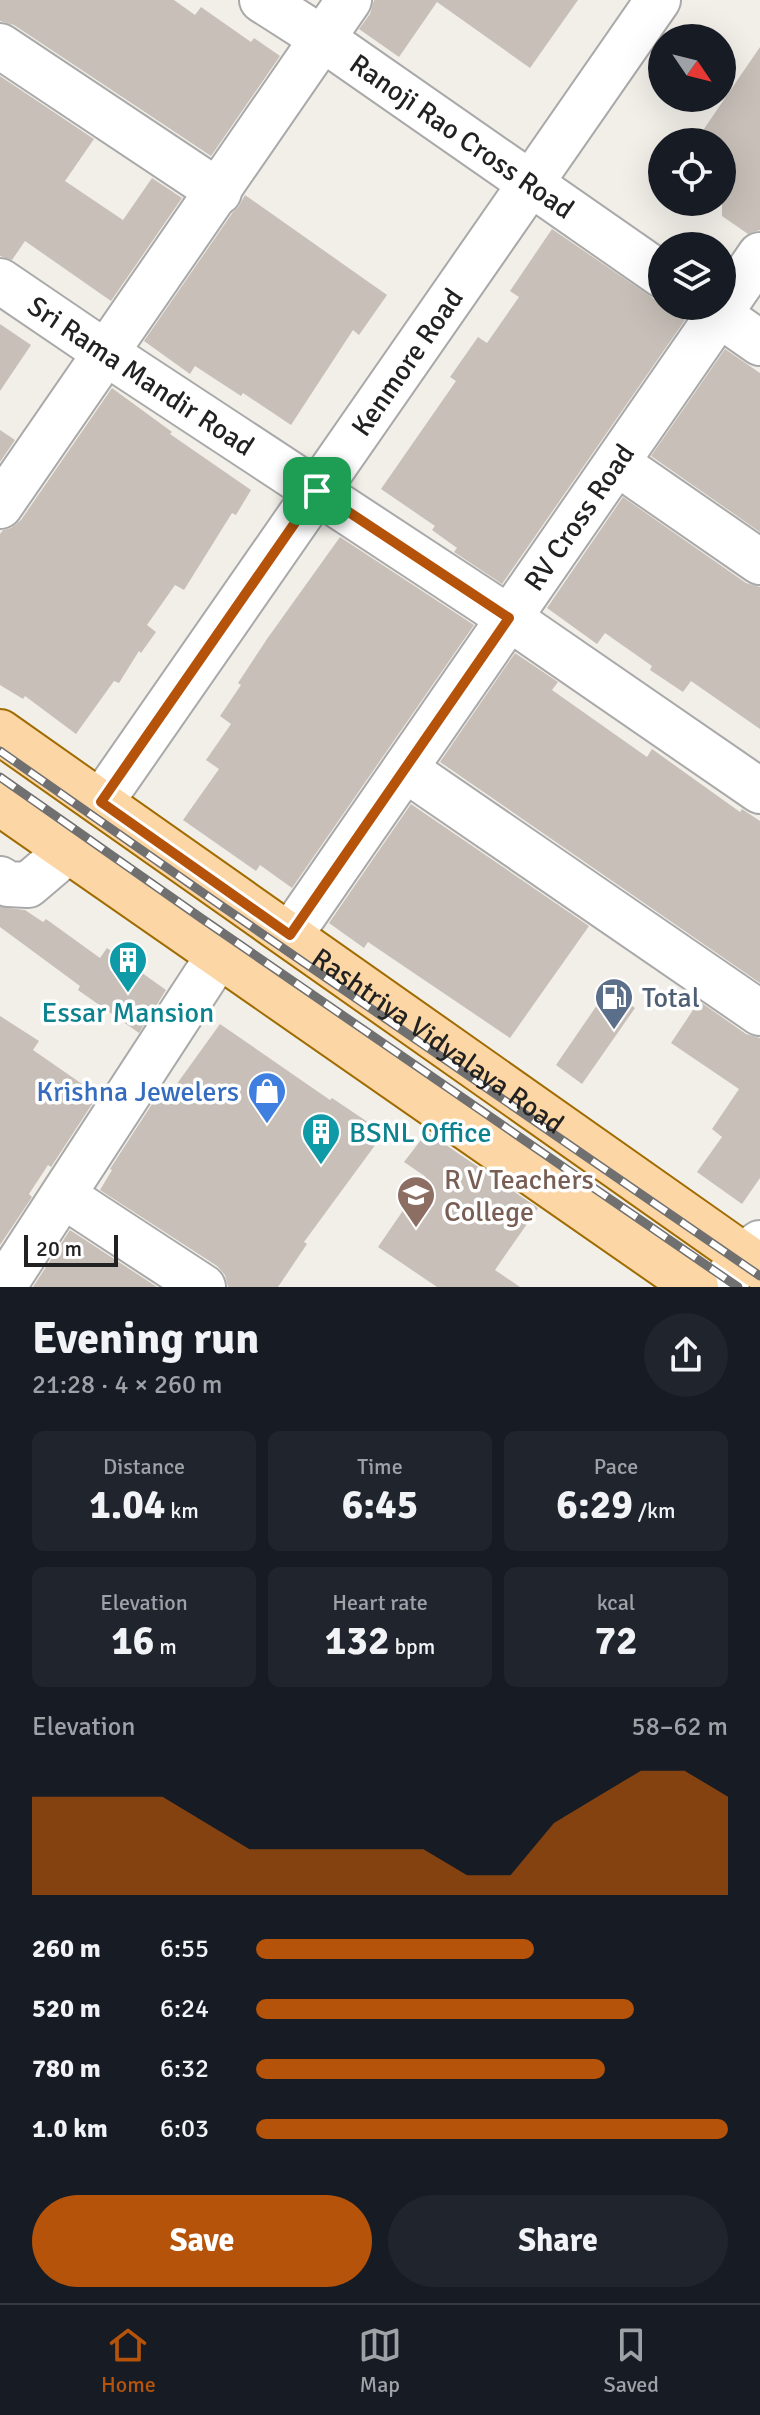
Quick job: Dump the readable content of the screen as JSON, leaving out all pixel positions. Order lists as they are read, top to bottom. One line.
{"streets":{"main road":["Rashtriya Vidyalaya Road"],"street":["Ranoji Rao Cross Road","Kenmore Road","Sri Rama Mandir Road","RV Cross Road"]},"crossings":[["Ranoji Rao Cross Road","Kenmore Road"],["Kenmore Road","Sri Rama Mandir Road"],["Kenmore Road","Rashtriya Vidyalaya Road"],["Sri Rama Mandir Road","RV Cross Road"],["RV Cross Road","Rashtriya Vidyalaya Road"]],"places":{"building":["Essar Mansion","BSNL Office"],"fuel station":["Total"],"shop":["Krishna Jewelers"],"school or university":["R V Teachers College"]},"scale_bar":"20 m","north":"bottom right","page":{"scale":"20 m","heading":["Evening run","21:28 · 4 × 260 m"],"stats":[["Distance","1.04 km"],["Time","6:45"],["Pace","6:29 /km"],["Elevation","16 m"],["Heart rate","132 bpm"],["kcal","72"]],"chart":["Elevation","58–62 m"],"list":[{"name":"260 m","note":"6:55"},{"name":"520 m","note":"6:24"},{"name":"780 m","note":"6:32"},{"name":"1.0 km","note":"6:03"}],"buttons":["Save","Share"],"tabs":["Home","Map","Saved"]}}
